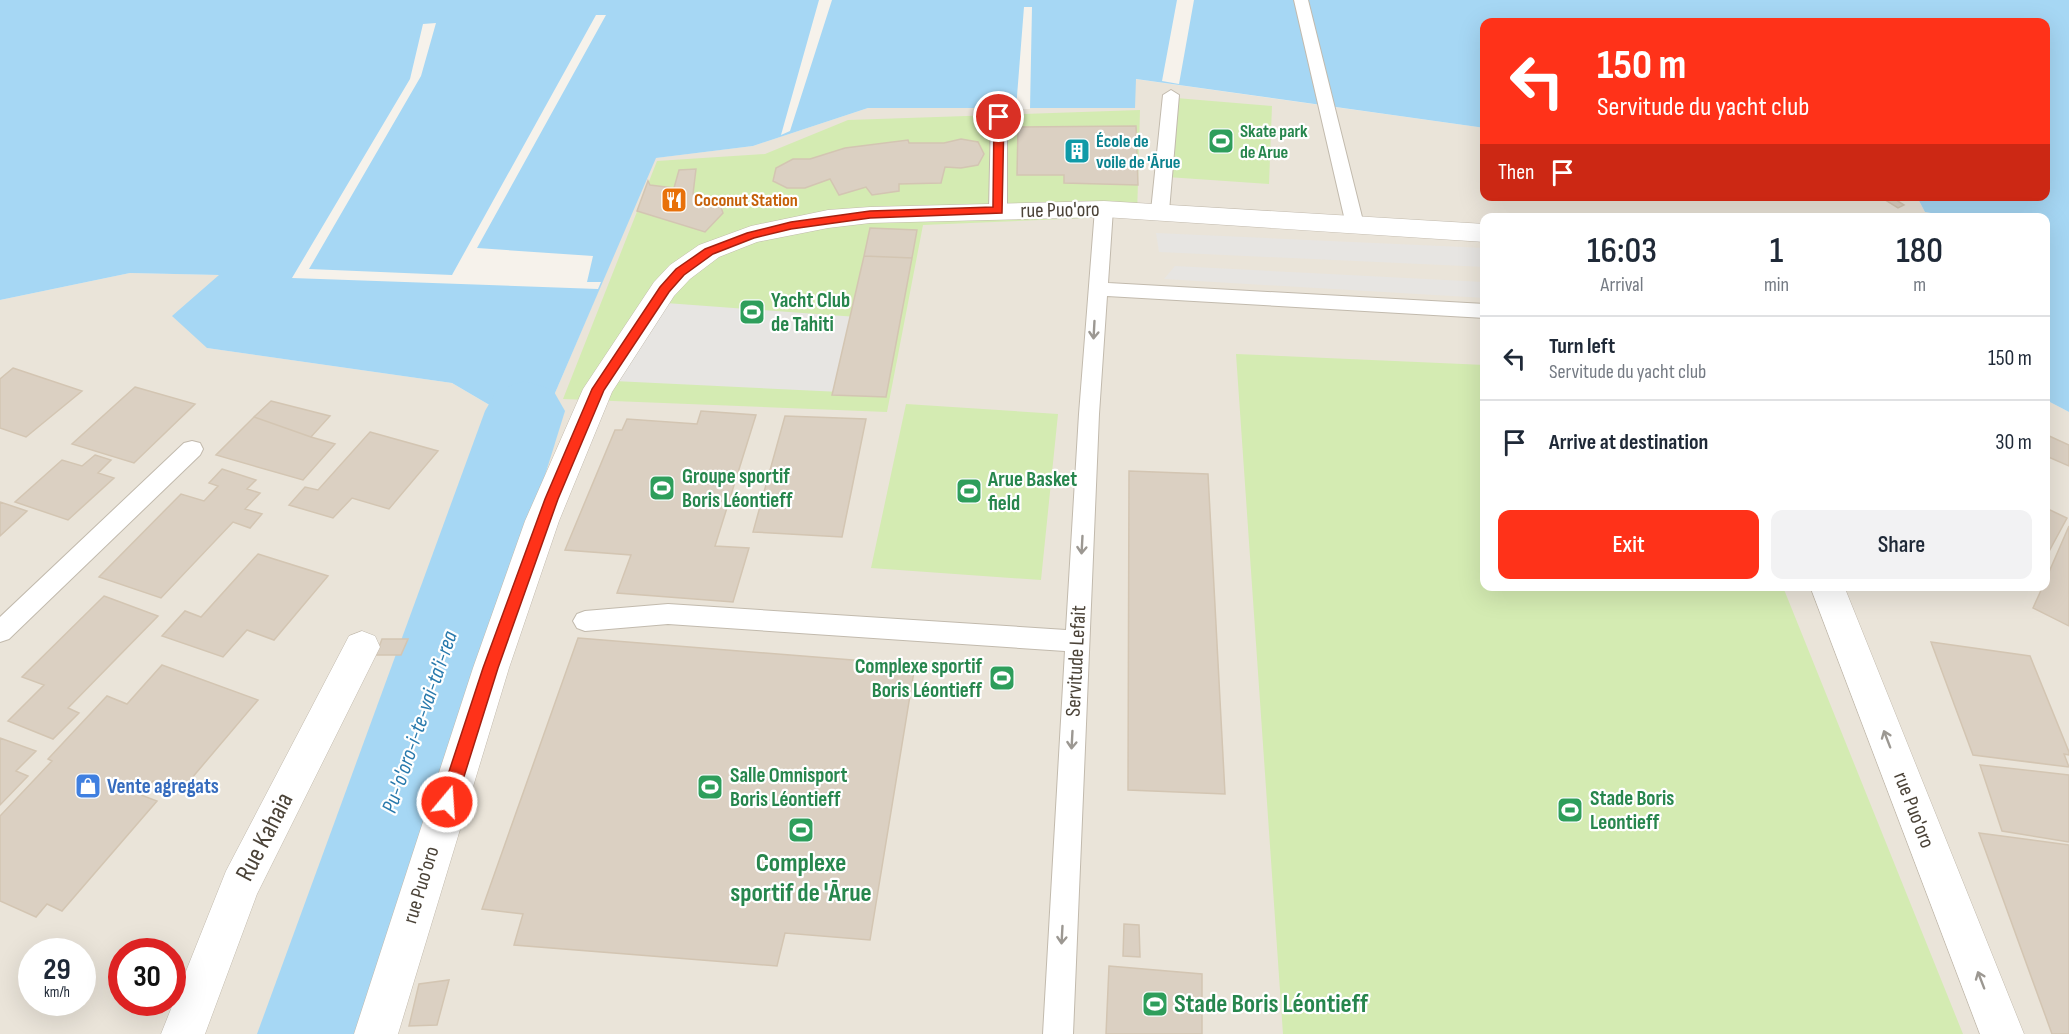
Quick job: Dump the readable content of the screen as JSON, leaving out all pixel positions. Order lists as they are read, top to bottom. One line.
{"streets":{"street":["rue Puo'oro","Rue Kahaia"],"lane":["Servitude Lefait"]},"crossings":[["rue Puo'oro","Servitude Lefait"]],"one_way":["Servitude Lefait"],"water":["Pu-'o'oro-i-te-vai-ta'i-rea"],"places":{"sports":["Skate park de Arue","Yacht Club de Tahiti","Groupe sportif Boris Léontieff","Arue Basket field","Complexe sportif Boris Léontieff","Salle Omnisport Boris Léontieff","Stade Boris Leontieff","Complexe sportif de 'Ārue","Stade Boris Léontieff"],"building":["École de voile de 'Ārue"],"restaurant":["Coconut Station"],"shop":["Vente agregats"]},"page":{"turn":["150 m","Servitude du yacht club"],"then":"Then","eta":["16:03","Arrival","1","min","180","m"],"list":[{"name":"Turn left","note":"Servitude du yacht club","value":"150 m"},{"name":"Arrive at destination","value":"30 m"}],"buttons":["Exit","Share"],"speed":"29 km/h","limit":"30"}}
